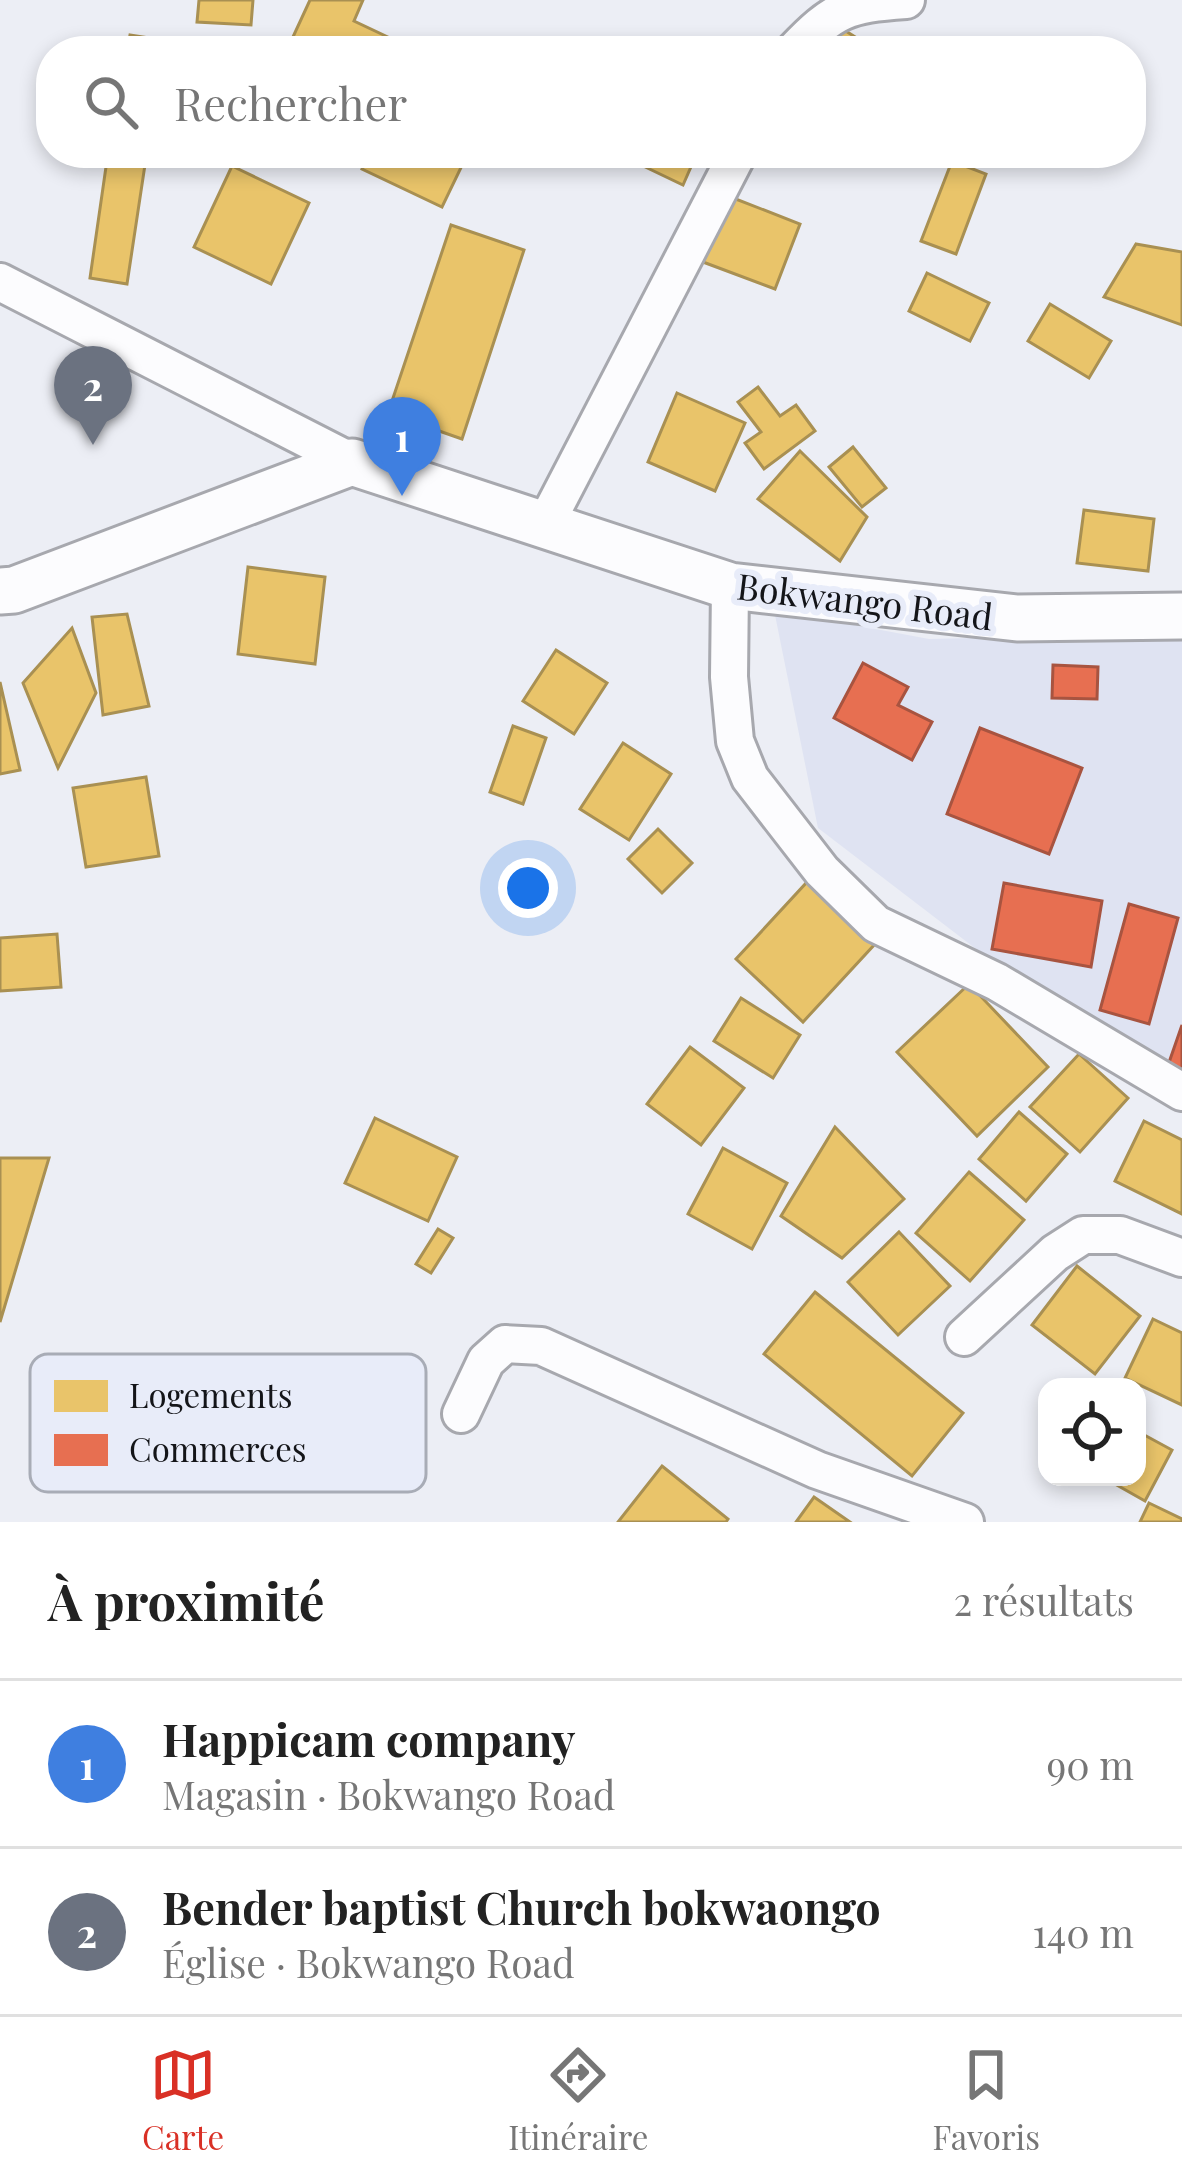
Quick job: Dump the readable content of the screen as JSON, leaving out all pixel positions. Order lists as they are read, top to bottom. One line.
{"streets":{"street":["Bokwango Road"]},"legend":["Logements","Commerces"],"page":{"search":"Rechercher","pins":["2","1"],"heading":["À proximité","2 résultats"],"list":[{"mark":"1","name":"Happicam company","note":"Magasin · Bokwango Road","value":"90 m"},{"mark":"2","name":"Bender baptist Church bokwaongo","note":"Église · Bokwango Road","value":"140 m"}],"nav":["Carte","Itinéraire","Favoris"]}}
